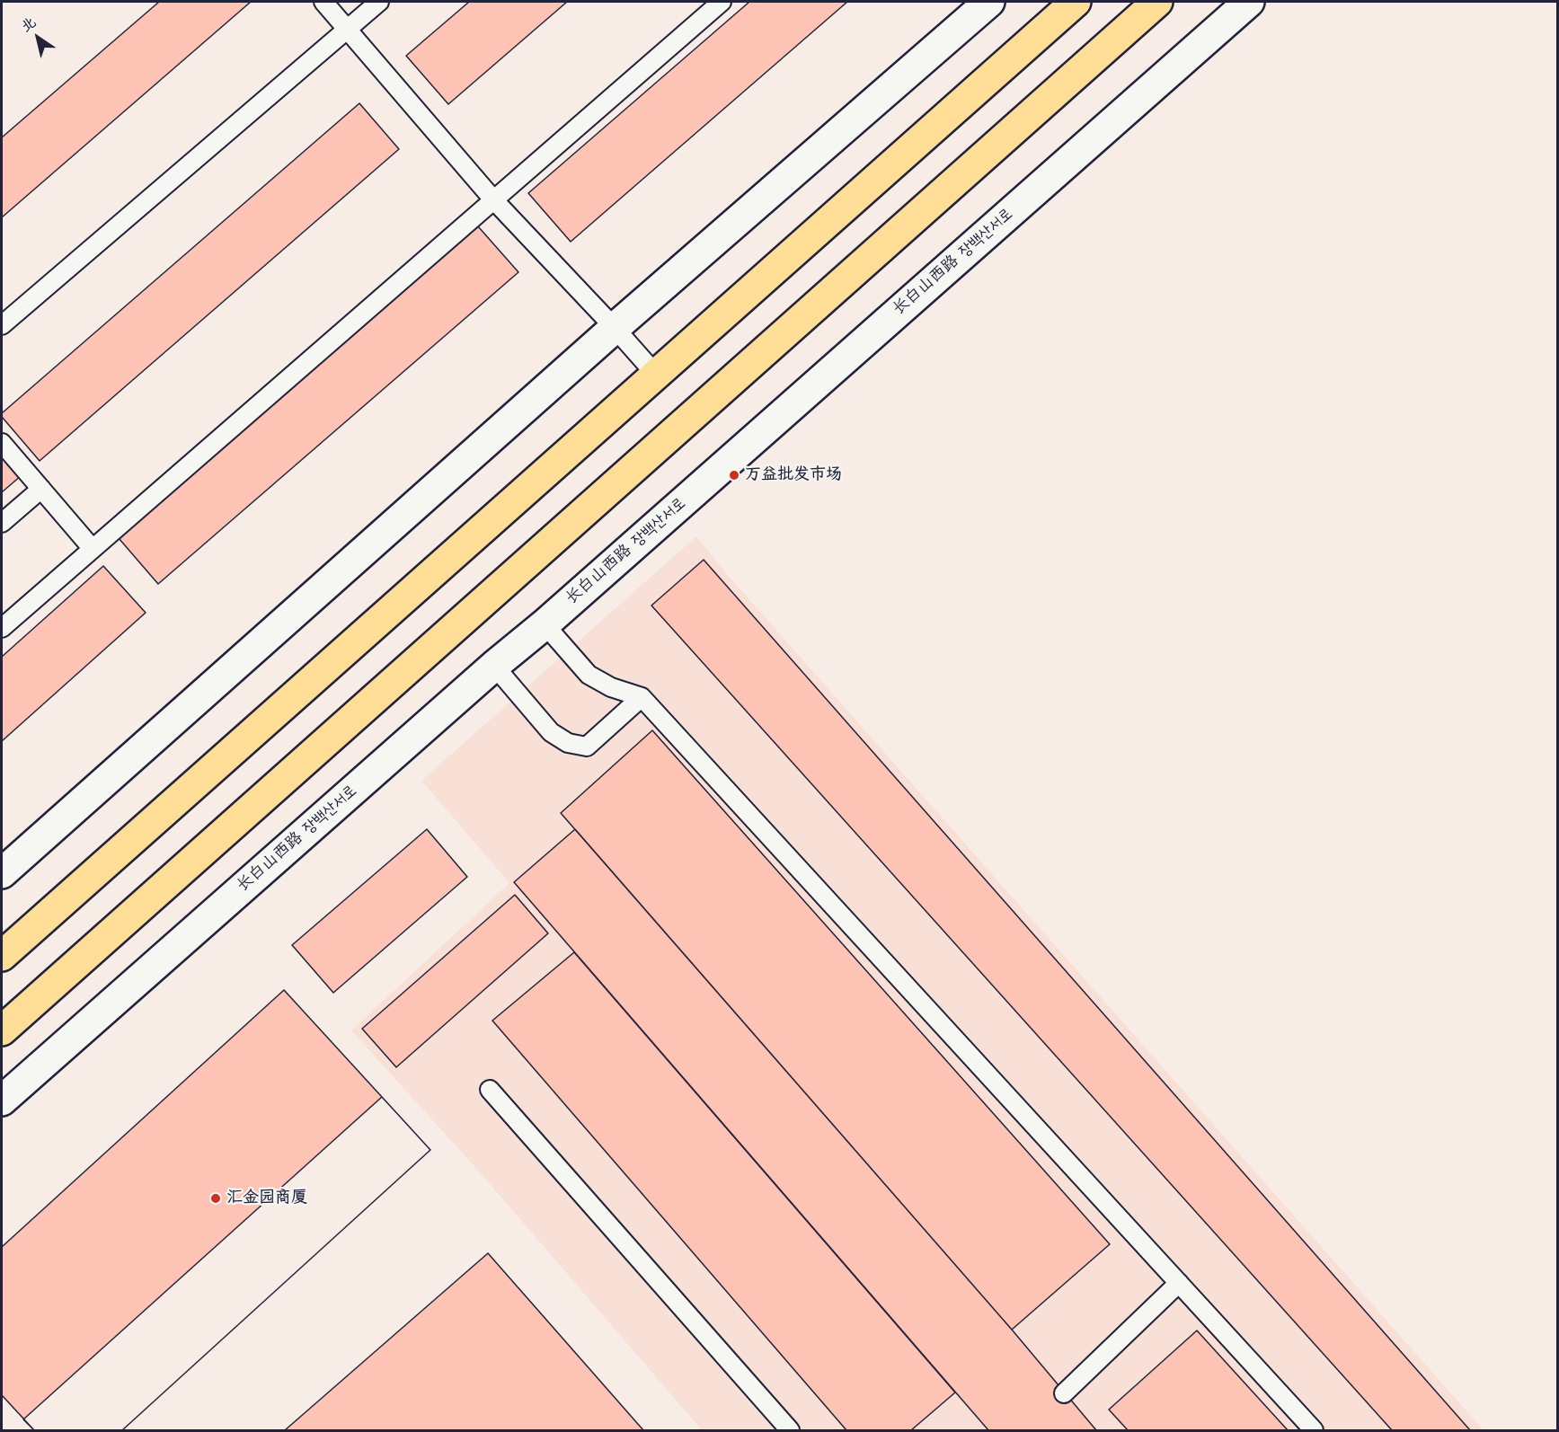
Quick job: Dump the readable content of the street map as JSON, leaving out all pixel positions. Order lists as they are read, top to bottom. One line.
{"streets":{"street":["长白山西路 장백산서로"]},"places":["万益批发市场","汇金园商厦"],"north":"top left"}
